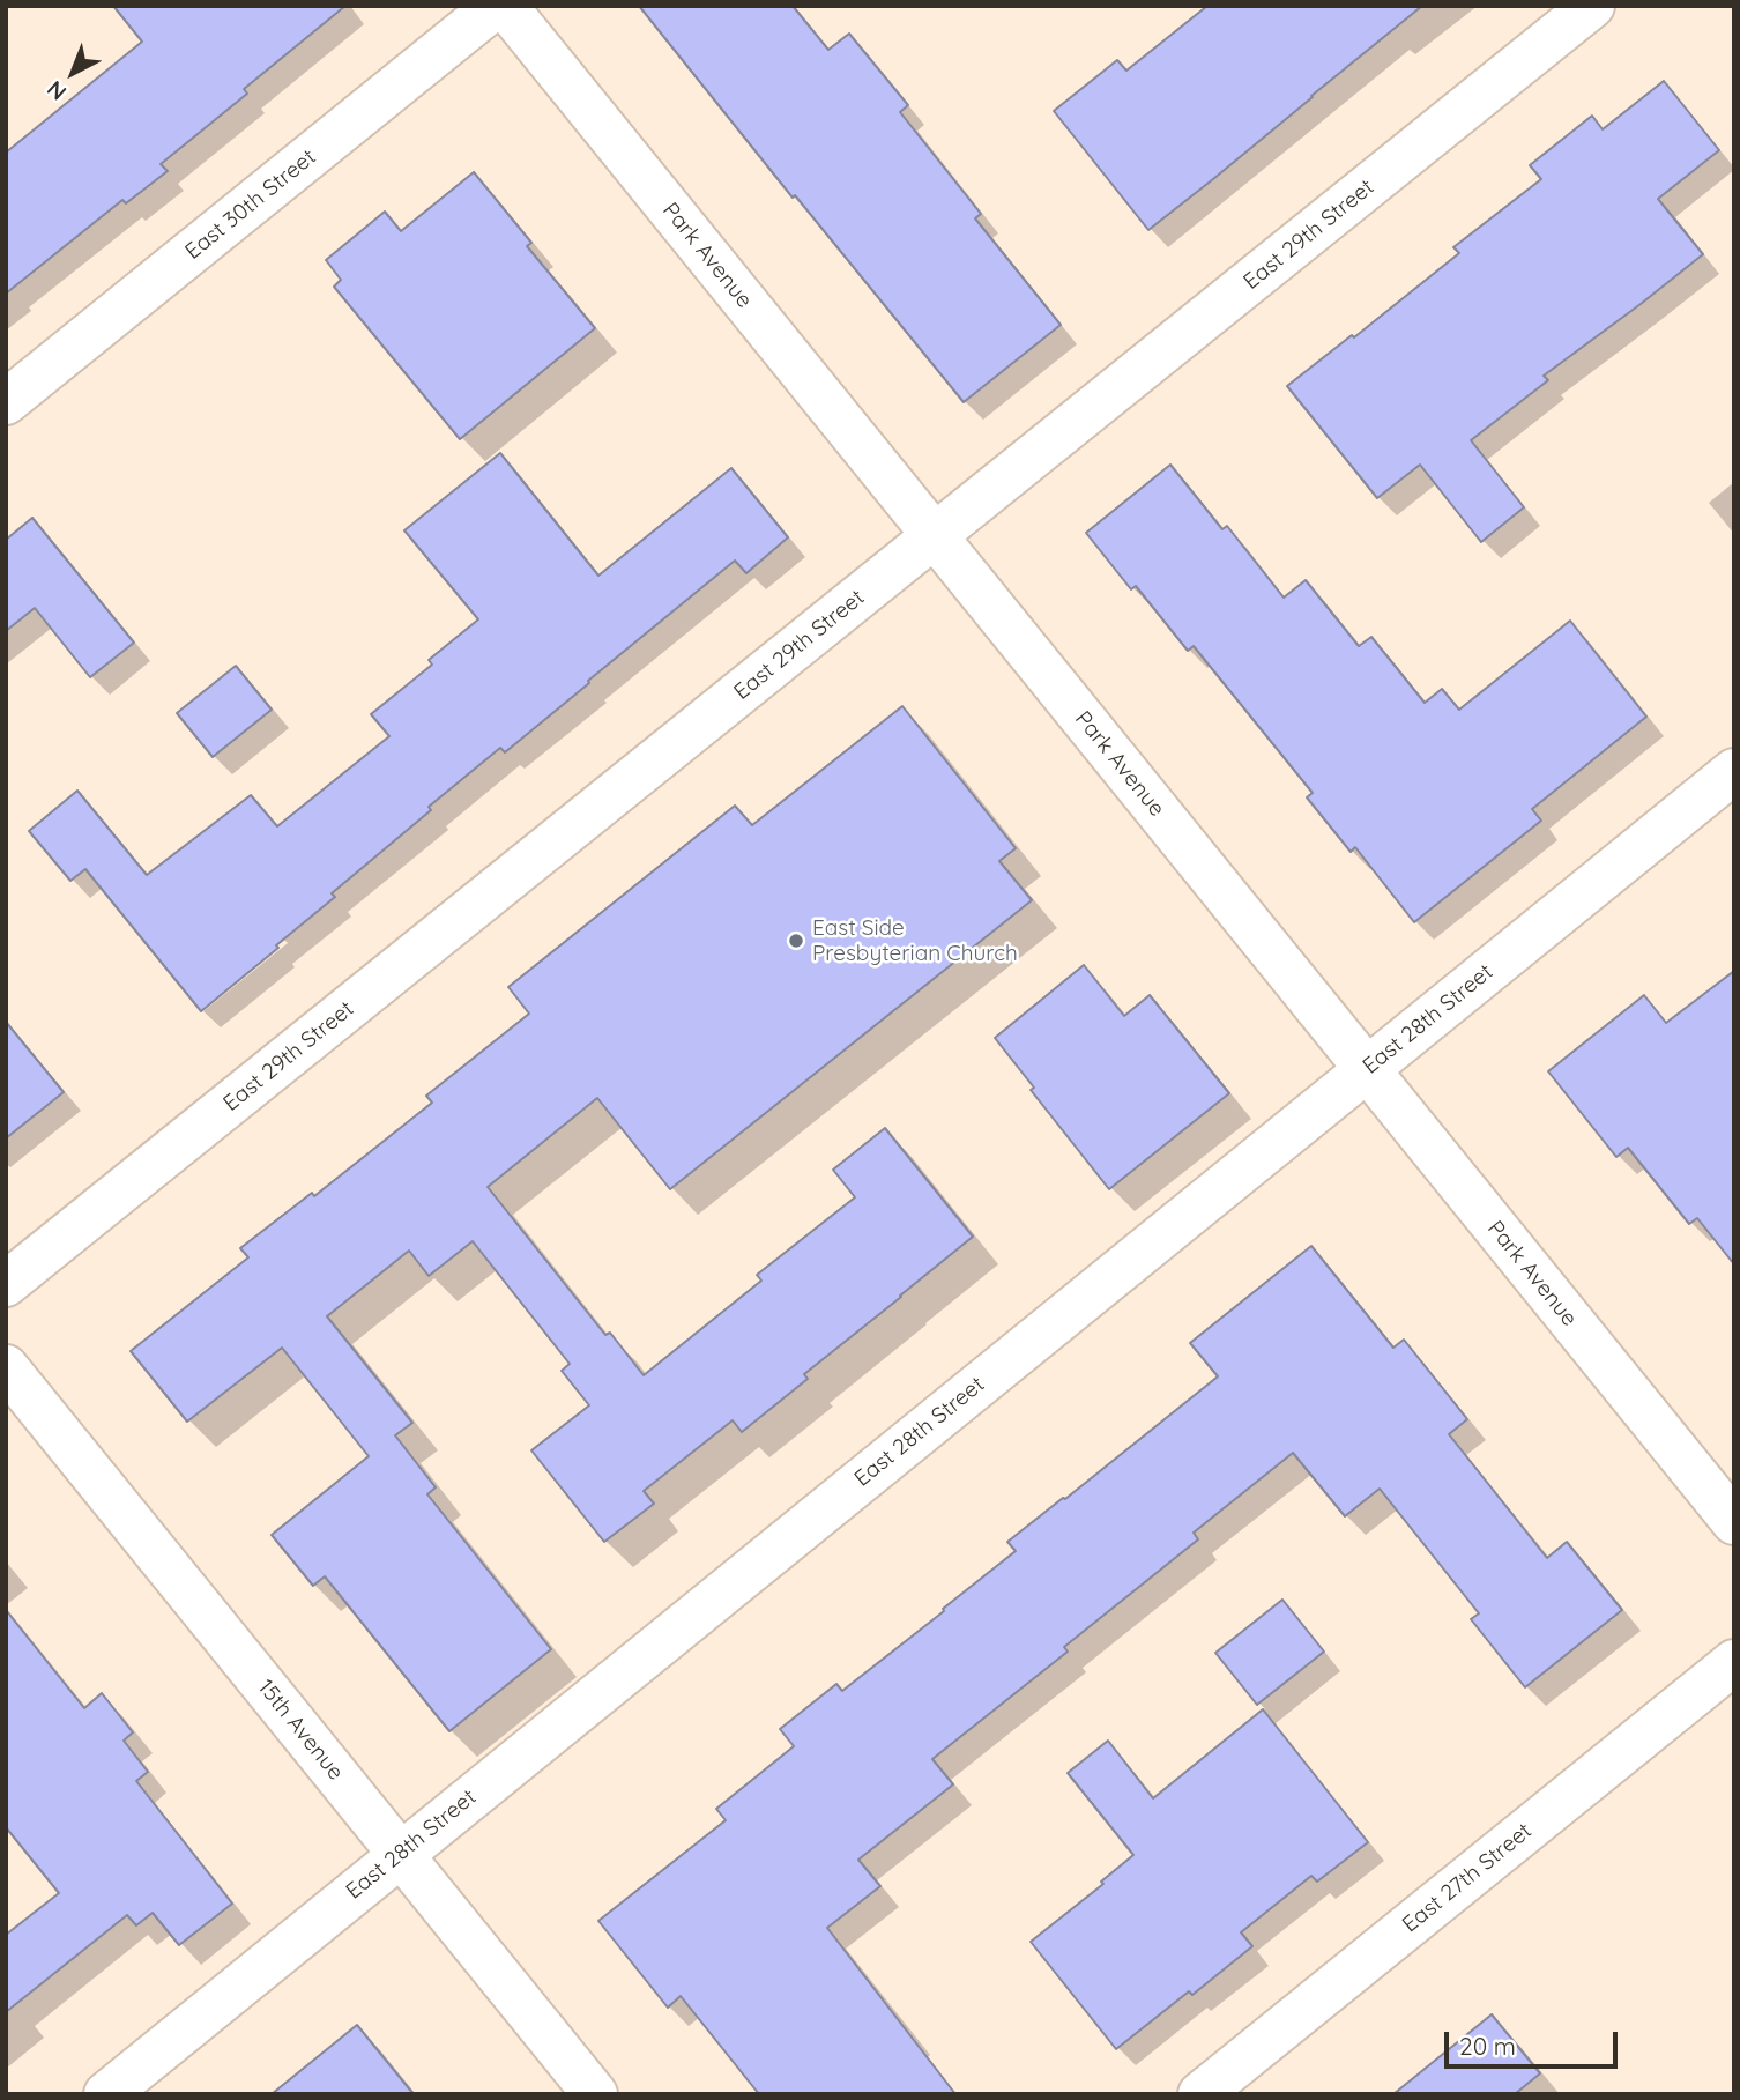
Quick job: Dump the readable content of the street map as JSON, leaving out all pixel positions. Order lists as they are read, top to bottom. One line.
{"streets":{"street":["East 30th Street","East 29th Street","Park Avenue","East 28th Street","15th Avenue","East 27th Street"]},"crossings":[["East 29th Street","Park Avenue"],["Park Avenue","East 28th Street"],["East 28th Street","15th Avenue"]],"places":["East Side Presbyterian Church"],"scale_bar":"20 m","north":"bottom left"}
